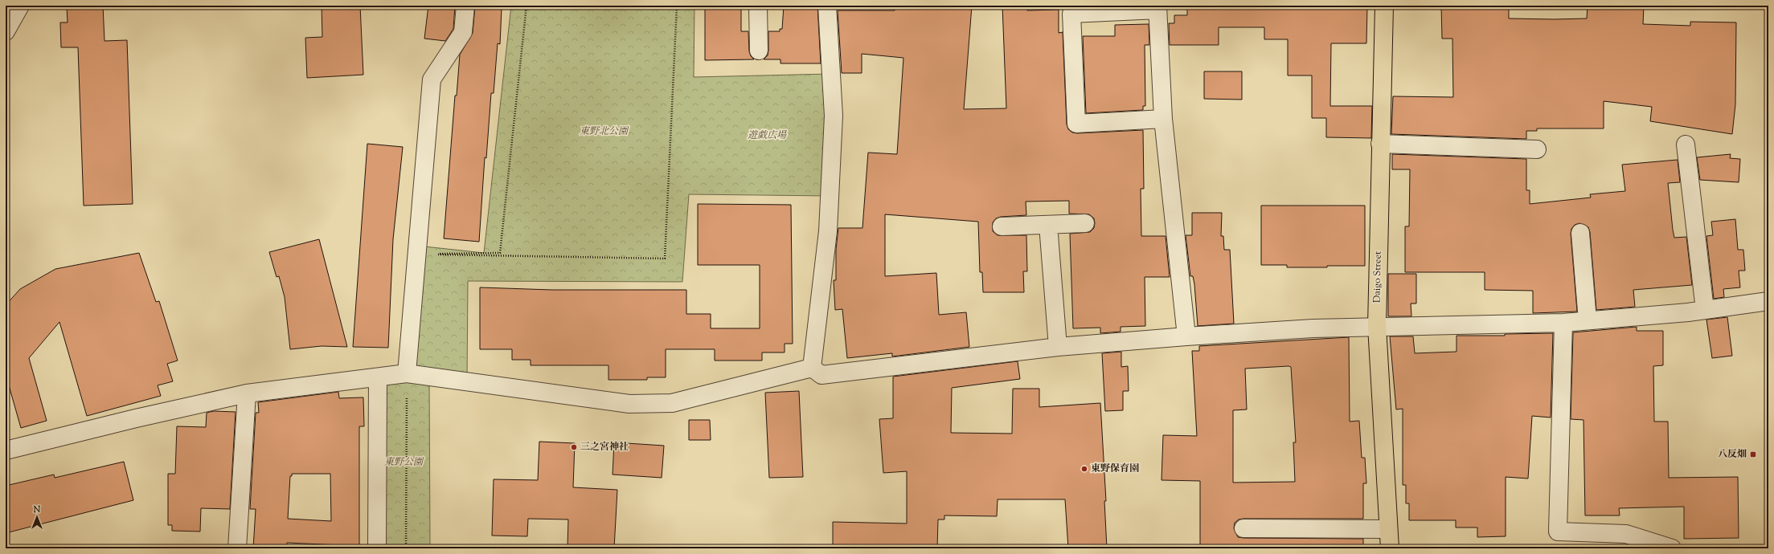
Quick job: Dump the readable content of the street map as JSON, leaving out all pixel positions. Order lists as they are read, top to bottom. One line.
{"streets":{"main road":["Daigo Street"]},"parks":["東野北公園","遊戯広場","東野公園"],"places":{"other":["三之宮神社","東野保育園"],"transit":["八反畑"]},"north":"top"}
